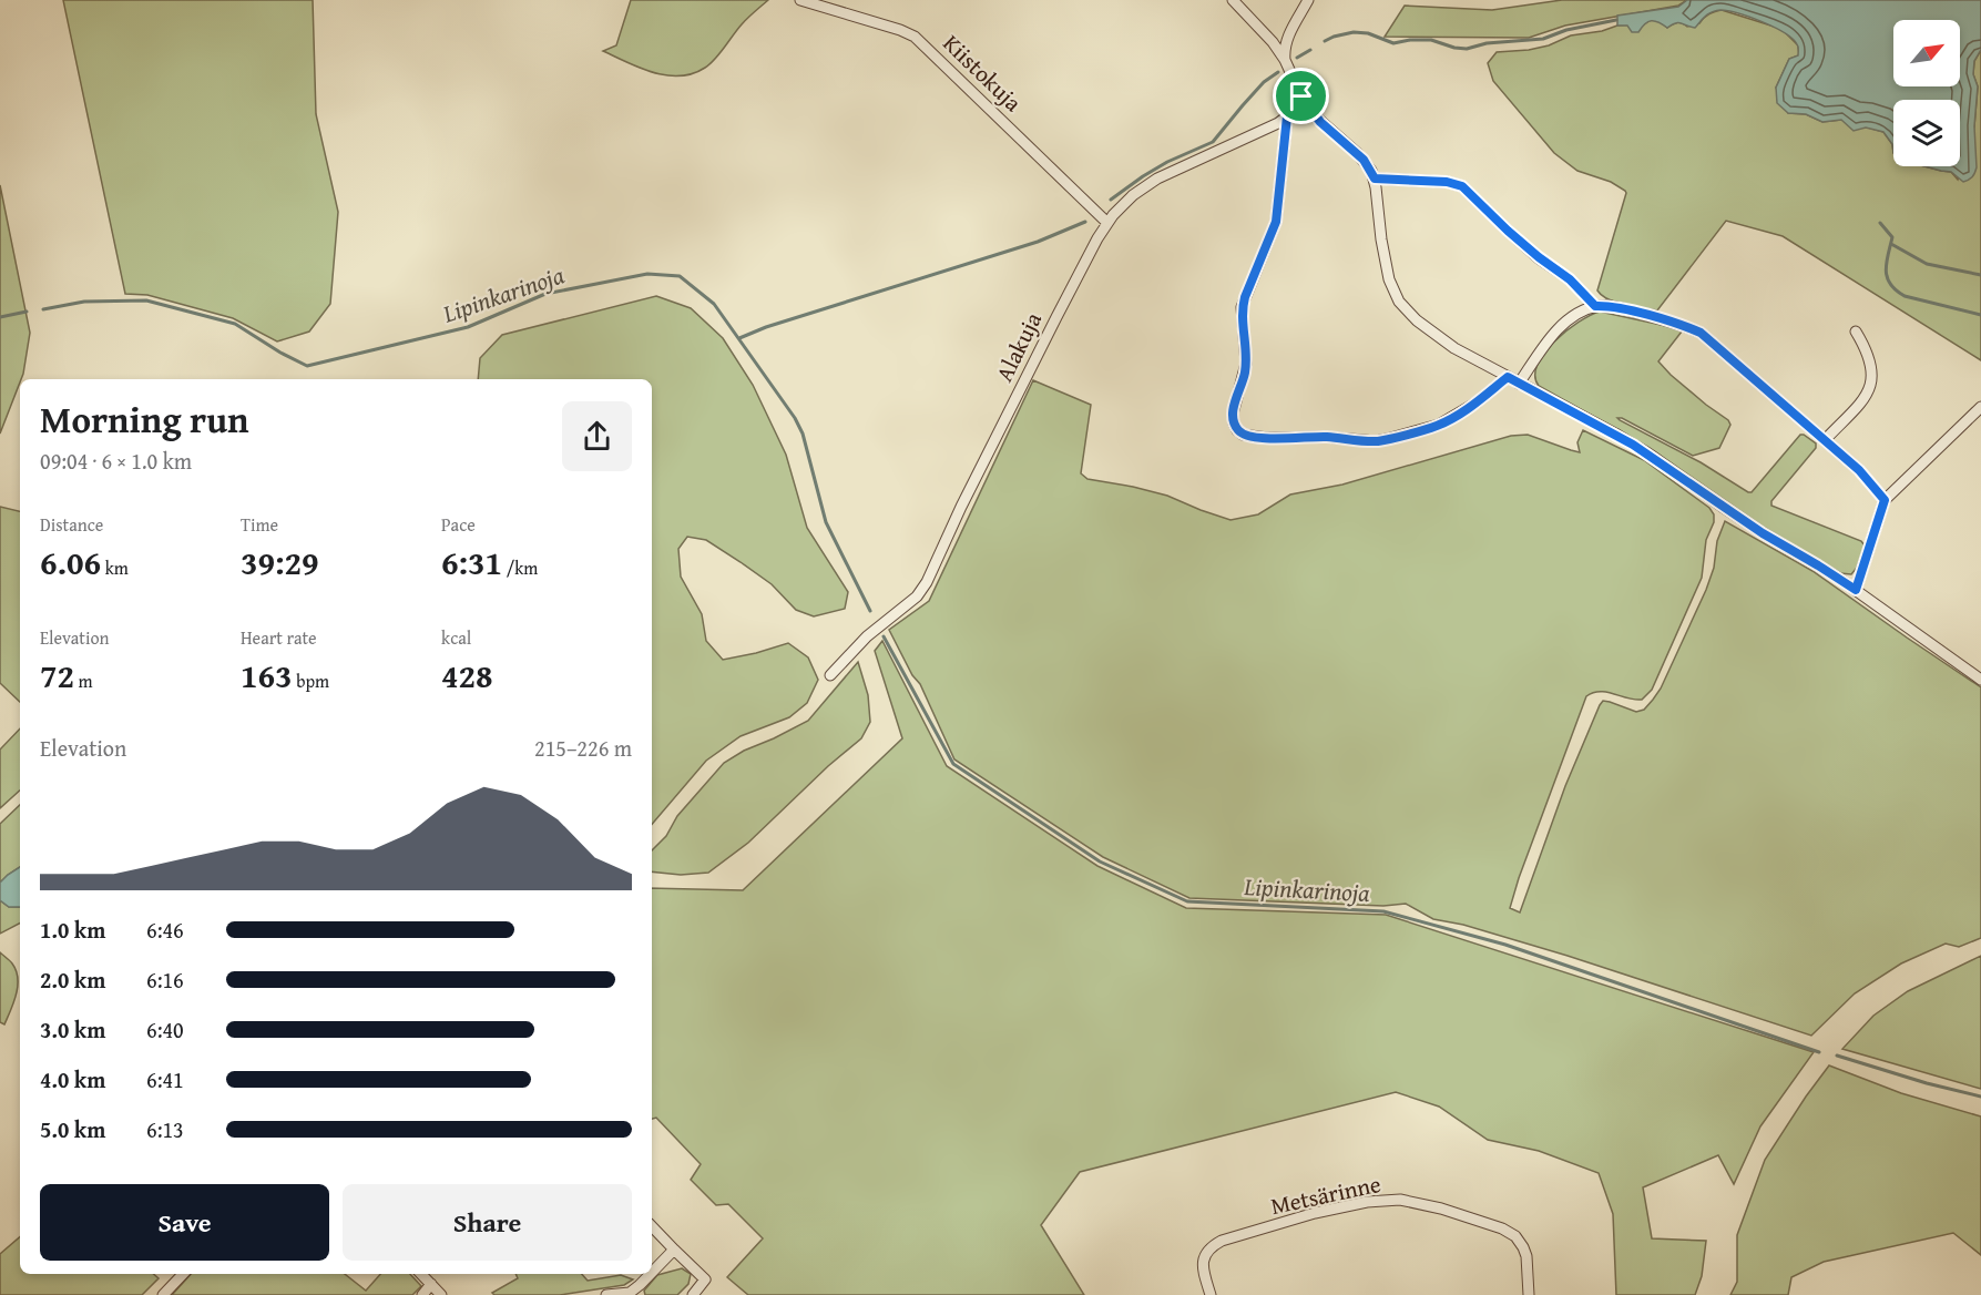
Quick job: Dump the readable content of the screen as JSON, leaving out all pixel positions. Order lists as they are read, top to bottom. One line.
{"streets":{"street":["Kiistokuja","Alakuja","Metsärinne"]},"crossings":[["Kiistokuja","Alakuja"]],"water":["Lipinkarinoja"],"north":"top right","page":{"heading":["Morning run","09:04 · 6 × 1.0 km"],"stats":[["Distance","6.06 km"],["Time","39:29"],["Pace","6:31 /km"],["Elevation","72 m"],["Heart rate","163 bpm"],["kcal","428"]],"chart":["Elevation","215–226 m"],"list":[{"name":"1.0 km","note":"6:46"},{"name":"2.0 km","note":"6:16"},{"name":"3.0 km","note":"6:40"},{"name":"4.0 km","note":"6:41"},{"name":"5.0 km","note":"6:13"}],"buttons":["Save","Share"]}}
